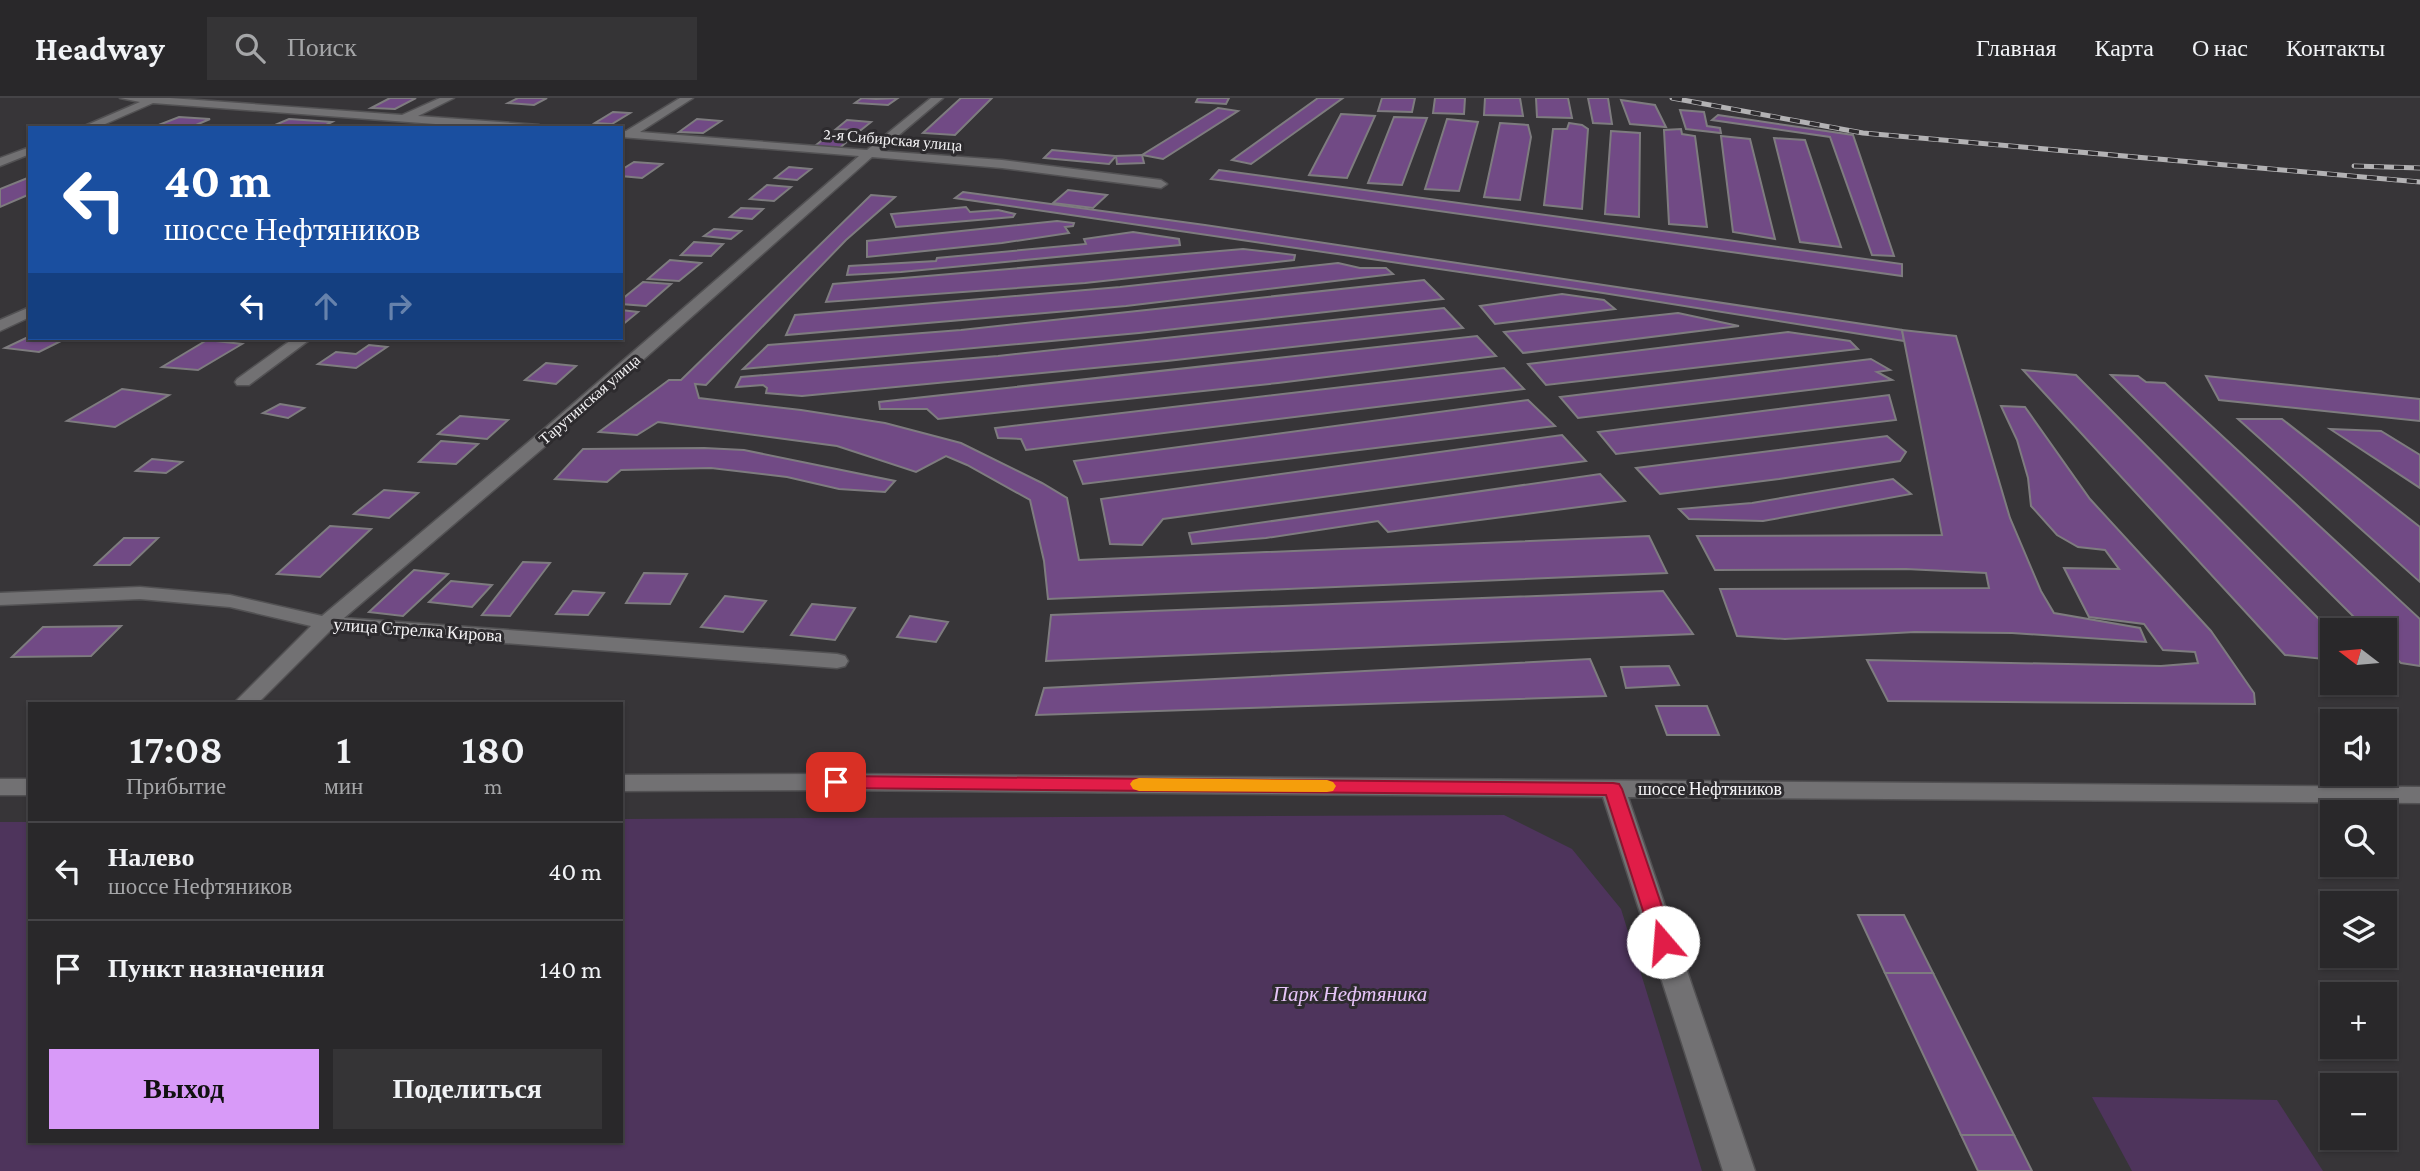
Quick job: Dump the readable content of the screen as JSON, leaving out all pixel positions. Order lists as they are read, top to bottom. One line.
{"streets":{"street":["2-я Сибирская улица","Тарутинская улица","улица Стрелка Кирова","шоссе Нефтяников"]},"crossings":[["2-я Сибирская улица","Тарутинская улица"],["Тарутинская улица","улица Стрелка Кирова"]],"parks":["Парк Нефтяника"],"north":"left","page":{"header":"Headway","search":"Поиск","nav":["Главная","Карта","О нас","Контакты"],"turn":["40 m","шоссе Нефтяников"],"map_buttons":["+","−"],"eta":["17:08","Прибытие","1","мин","180","m"],"list":[{"name":"Налево","note":"шоссе Нефтяников","value":"40 m"},{"name":"Пункт назначения","value":"140 m"}],"buttons":["Выход","Поделиться"]}}
